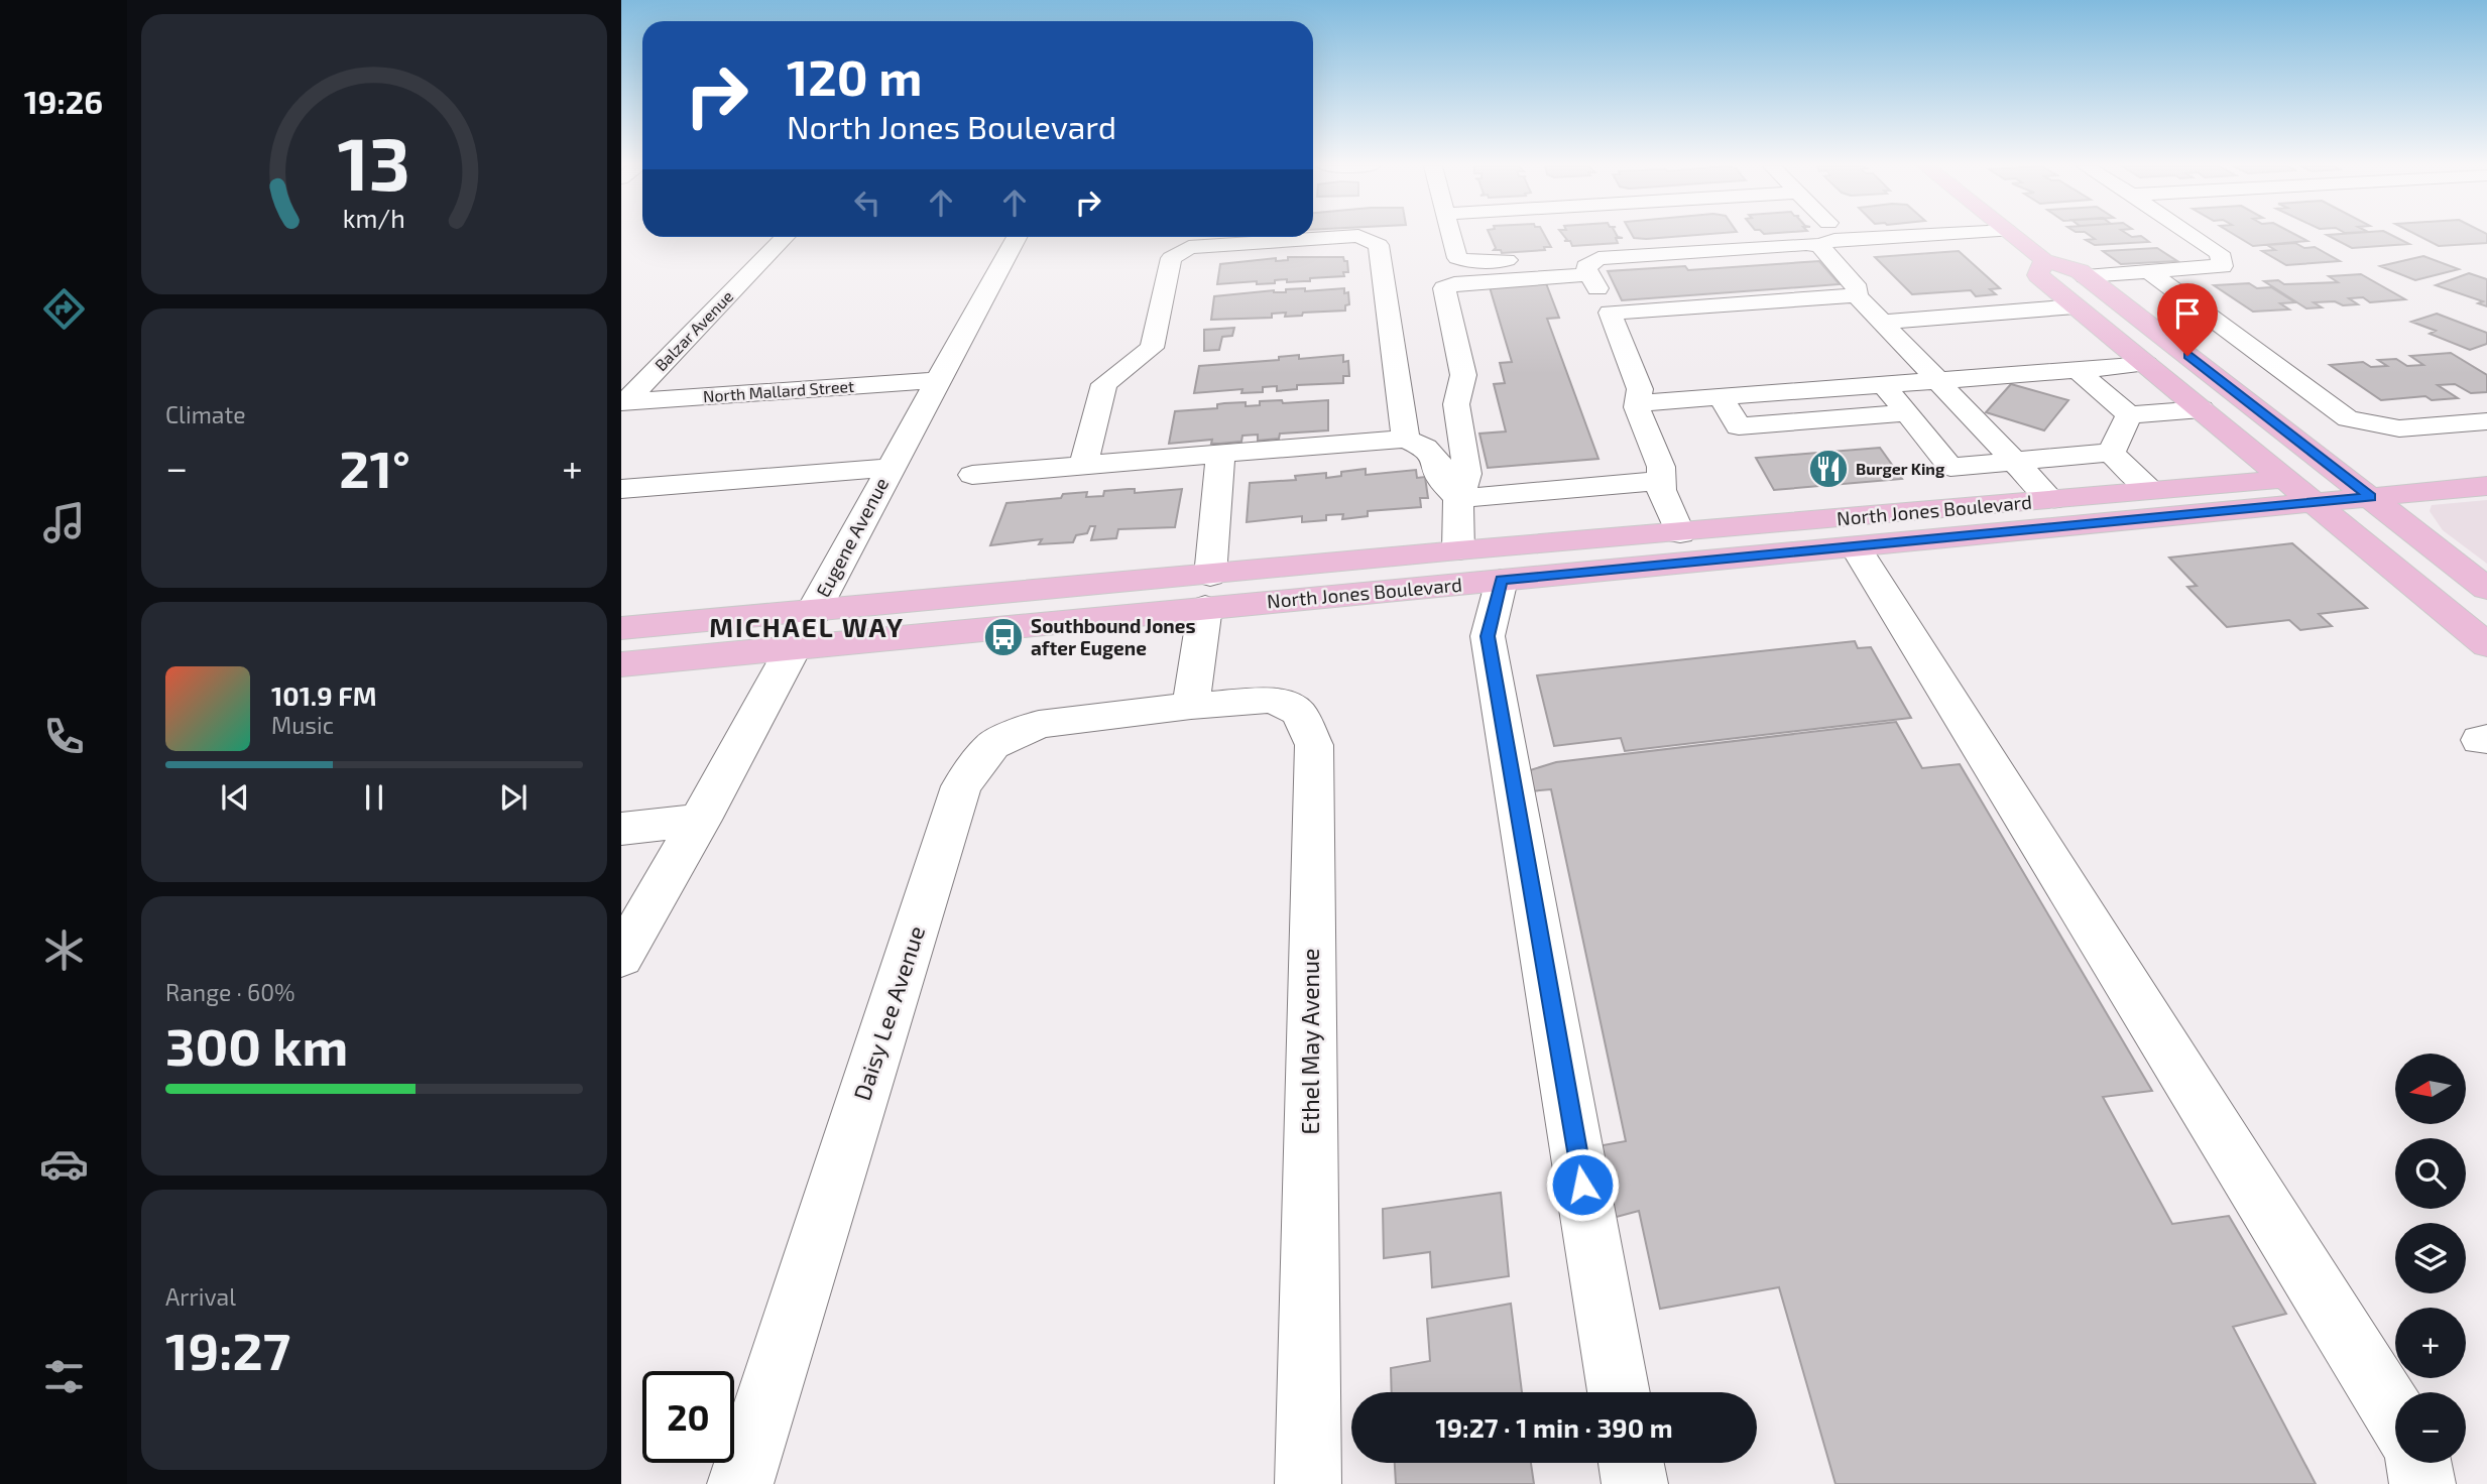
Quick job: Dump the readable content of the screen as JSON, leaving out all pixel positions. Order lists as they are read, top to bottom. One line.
{"streets":{"main road":["North Jones Boulevard"],"street":["Balzar Avenue","North Mallard Street","Eugene Avenue","Daisy Lee Avenue","Ethel May Avenue"]},"crossings":[["Balzar Avenue","North Mallard Street"],["North Mallard Street","Eugene Avenue"],["North Jones Boulevard","Eugene Avenue"],["Daisy Lee Avenue","Ethel May Avenue"]],"districts":["MICHAEL WAY"],"places":{"restaurant":["Burger King"],"bus stop":["Southbound Jones after Eugene"]},"north":"left","page":{"tabs":"19:26","turn":["120 m","North Jones Boulevard"],"tile":["Climate",["Range · 60%","300 km"],["Arrival","19:27"]],"heat":["−","21°","+"],"song":["101.9 FM","Music"],"map_buttons":["+","−"],"limit":"20","trip":"19:27 · 1 min · 390 m","gauge":["13","km/h"]}}
